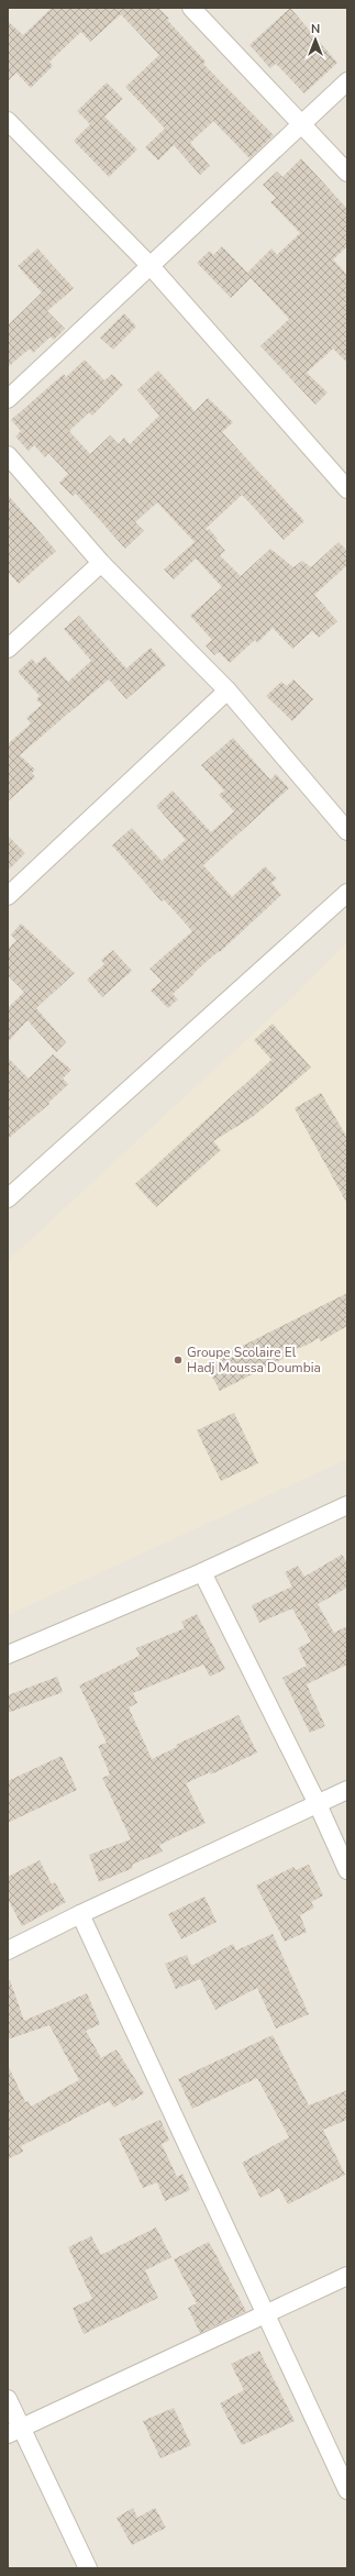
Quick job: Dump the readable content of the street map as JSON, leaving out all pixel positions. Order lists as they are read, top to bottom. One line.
{"places":["Groupe Scolaire El Hadj Moussa Doumbia"],"north":"top"}
